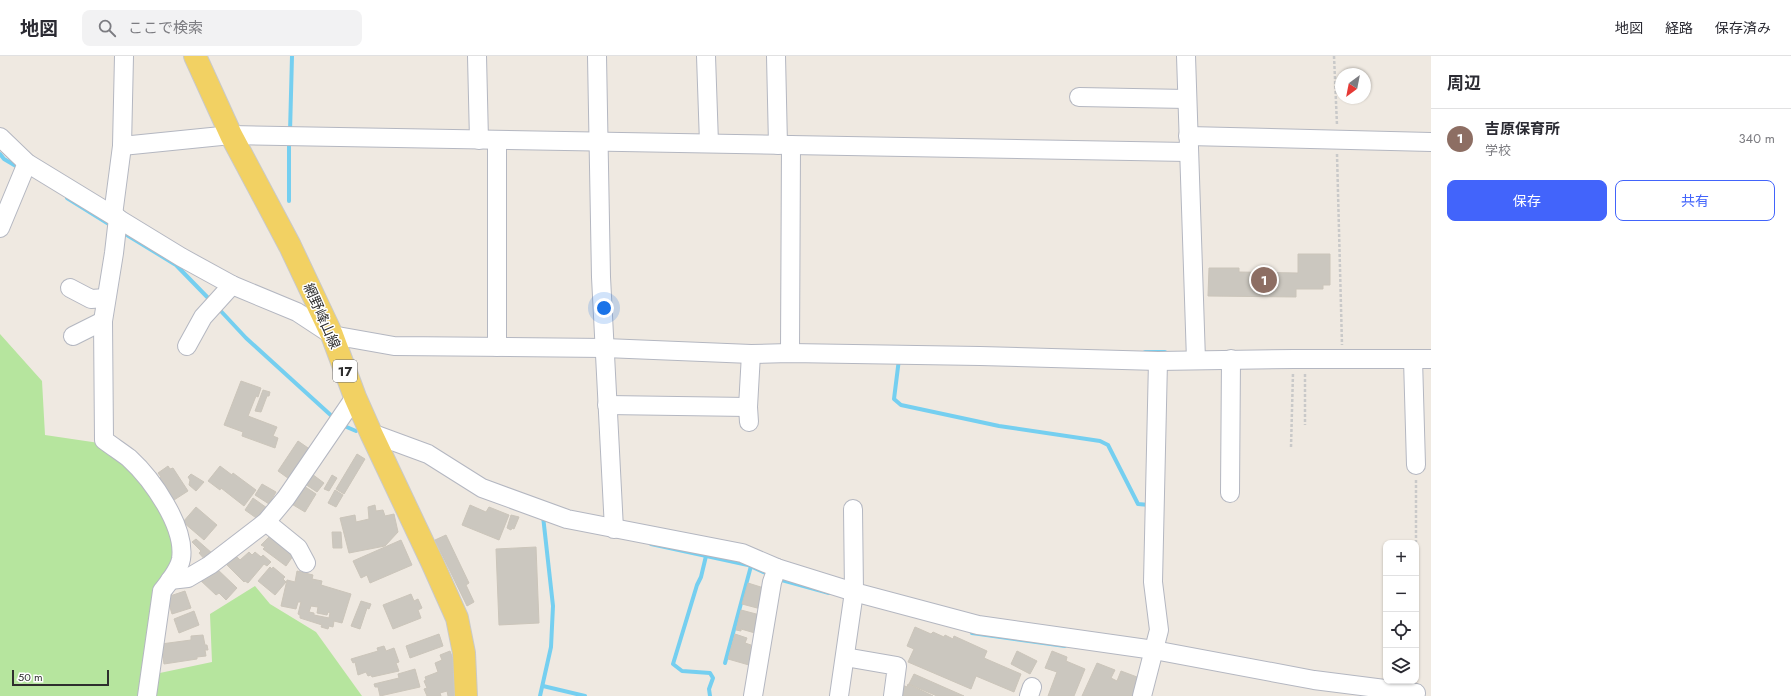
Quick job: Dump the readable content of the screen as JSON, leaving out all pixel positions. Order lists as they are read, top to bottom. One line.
{"streets":{"main road":["網野峰山線","17"]},"scale_bar":"50 m","north":"bottom left","page":{"header":"地図","search":"ここで検索","nav":["地図","経路","保存済み"],"heading":"周辺","list":[{"mark":"1","name":"吉原保育所","note":"学校","value":"340 m"}],"buttons":["保存","共有"],"pins":"1","map_buttons":["+","−"],"scale":"50 m"}}
